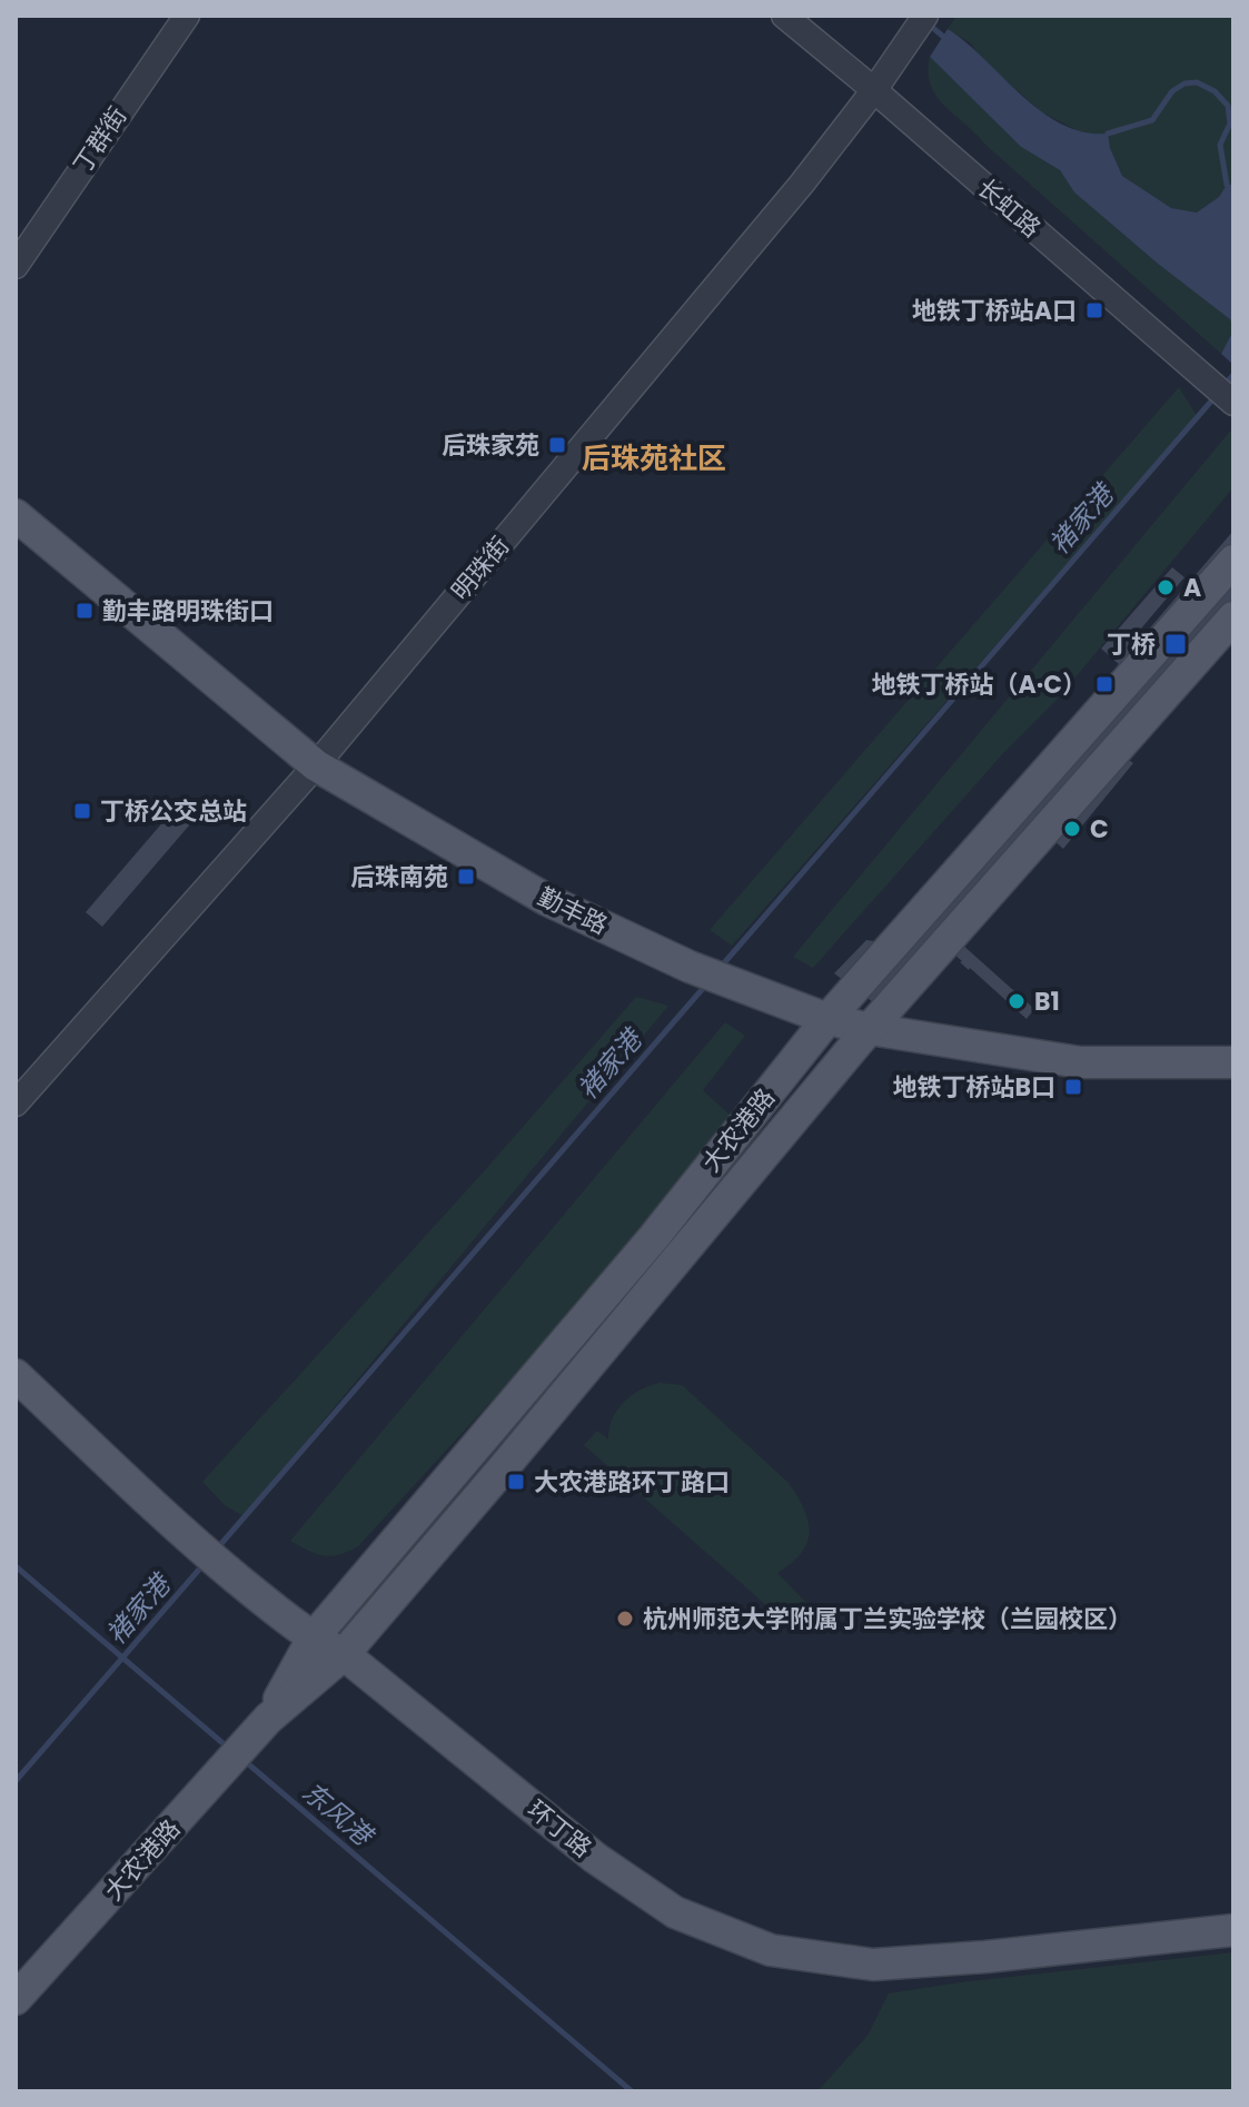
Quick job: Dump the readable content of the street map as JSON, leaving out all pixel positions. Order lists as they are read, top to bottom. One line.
{"streets":{"main road":["勤丰路","大农港路","环丁路"],"street":["丁群街","长虹路","明珠街"]},"crossings":[["长虹路","明珠街"],["明珠街","勤丰路"],["勤丰路","大农港路"],["大农港路","环丁路"]],"districts":["后珠苑社区"],"water":["褚家港","东风港"],"places":{"transit":["地铁丁桥站A口","后珠家苑","勤丰路明珠街口","丁桥","地铁丁桥站（A·C）","丁桥公交总站","后珠南苑","地铁丁桥站B口","大农港路环丁路口"],"other":["A","C","B1","杭州师范大学附属丁兰实验学校（兰园校区）"]}}
